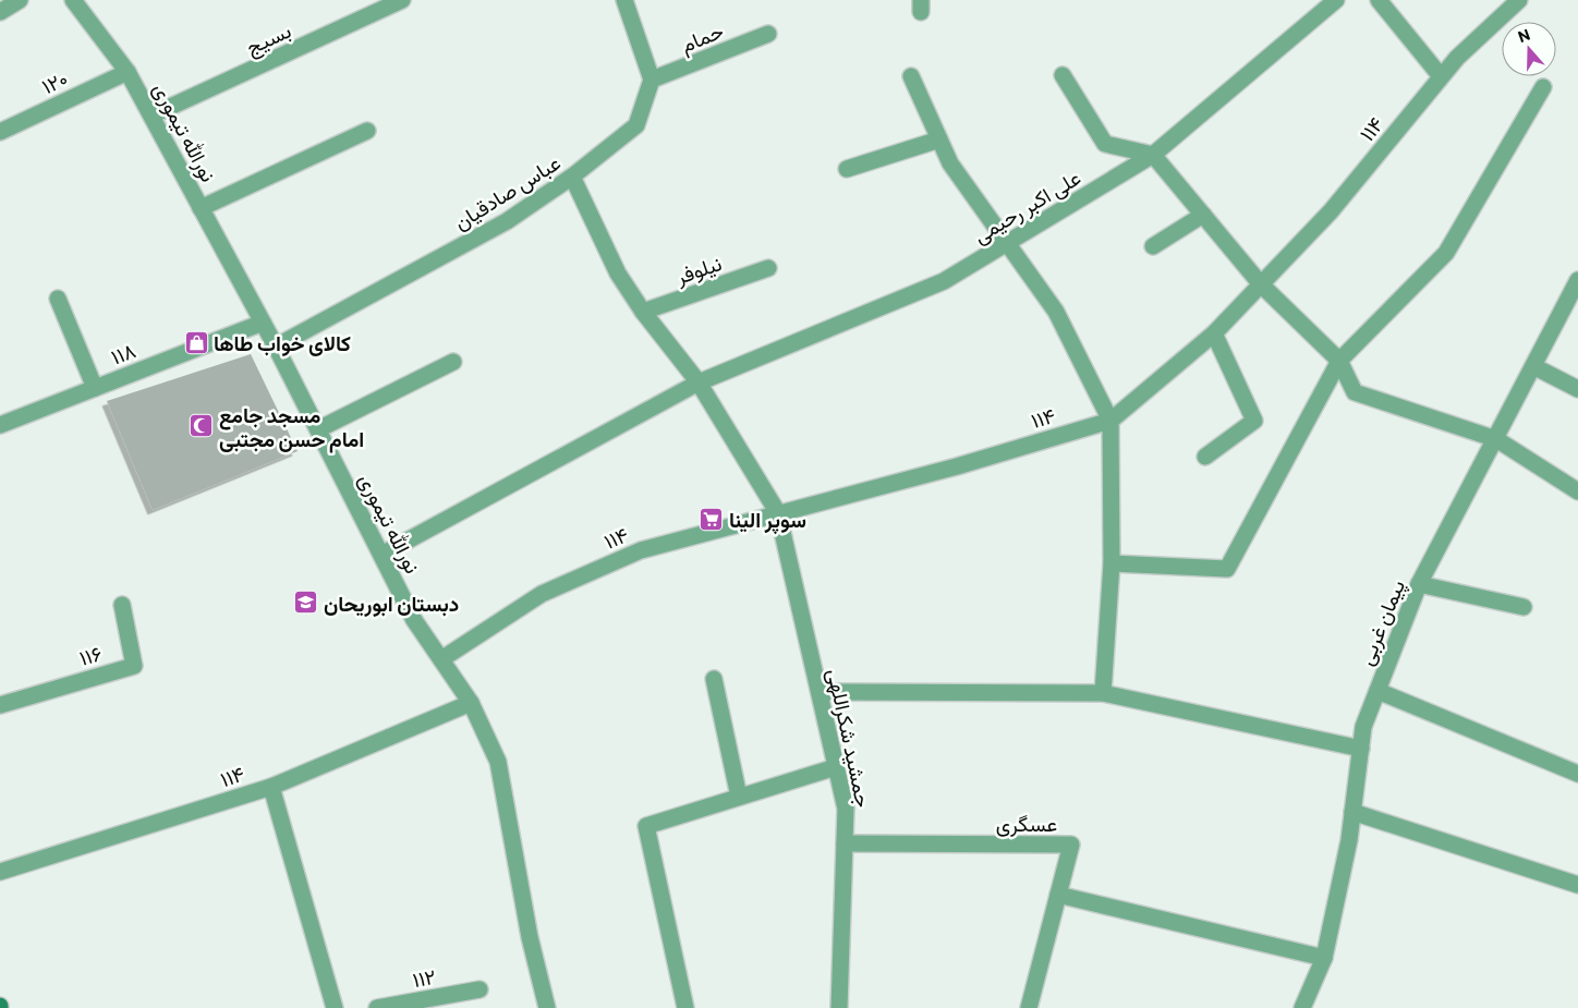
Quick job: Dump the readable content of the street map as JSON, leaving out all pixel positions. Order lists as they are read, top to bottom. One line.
{"streets":{"street":["حمام","بسیج","۱۲۰","۱۱۴","نورالله تیموری","عباس صادقیان","علی اکبر رحیمی","نیلوفر","۱۱۸","پیمان غربی","۱۱۶","جمشید شکراللهی","عسگری","۱۱۲"]},"crossings":[["حمام","عباس صادقیان"],["بسیج","نورالله تیموری"],["۱۲۰","نورالله تیموری"],["۱۱۴","نورالله تیموری"],["۱۱۴","جمشید شکراللهی"],["نورالله تیموری","عباس صادقیان"],["نورالله تیموری","علی اکبر رحیمی"],["نورالله تیموری","۱۱۸"],["عباس صادقیان","جمشید شکراللهی"],["علی اکبر رحیمی","جمشید شکراللهی"],["نیلوفر","جمشید شکراللهی"],["جمشید شکراللهی","عسگری"]],"places":{"shop":["کالای خواب طاها"],"mosque":["مسجد جامع امام حسن مجتبی"],"supermarket":["سوپر الینا"],"school or university":["دبستان ابوریحان"]},"north":"top"}
